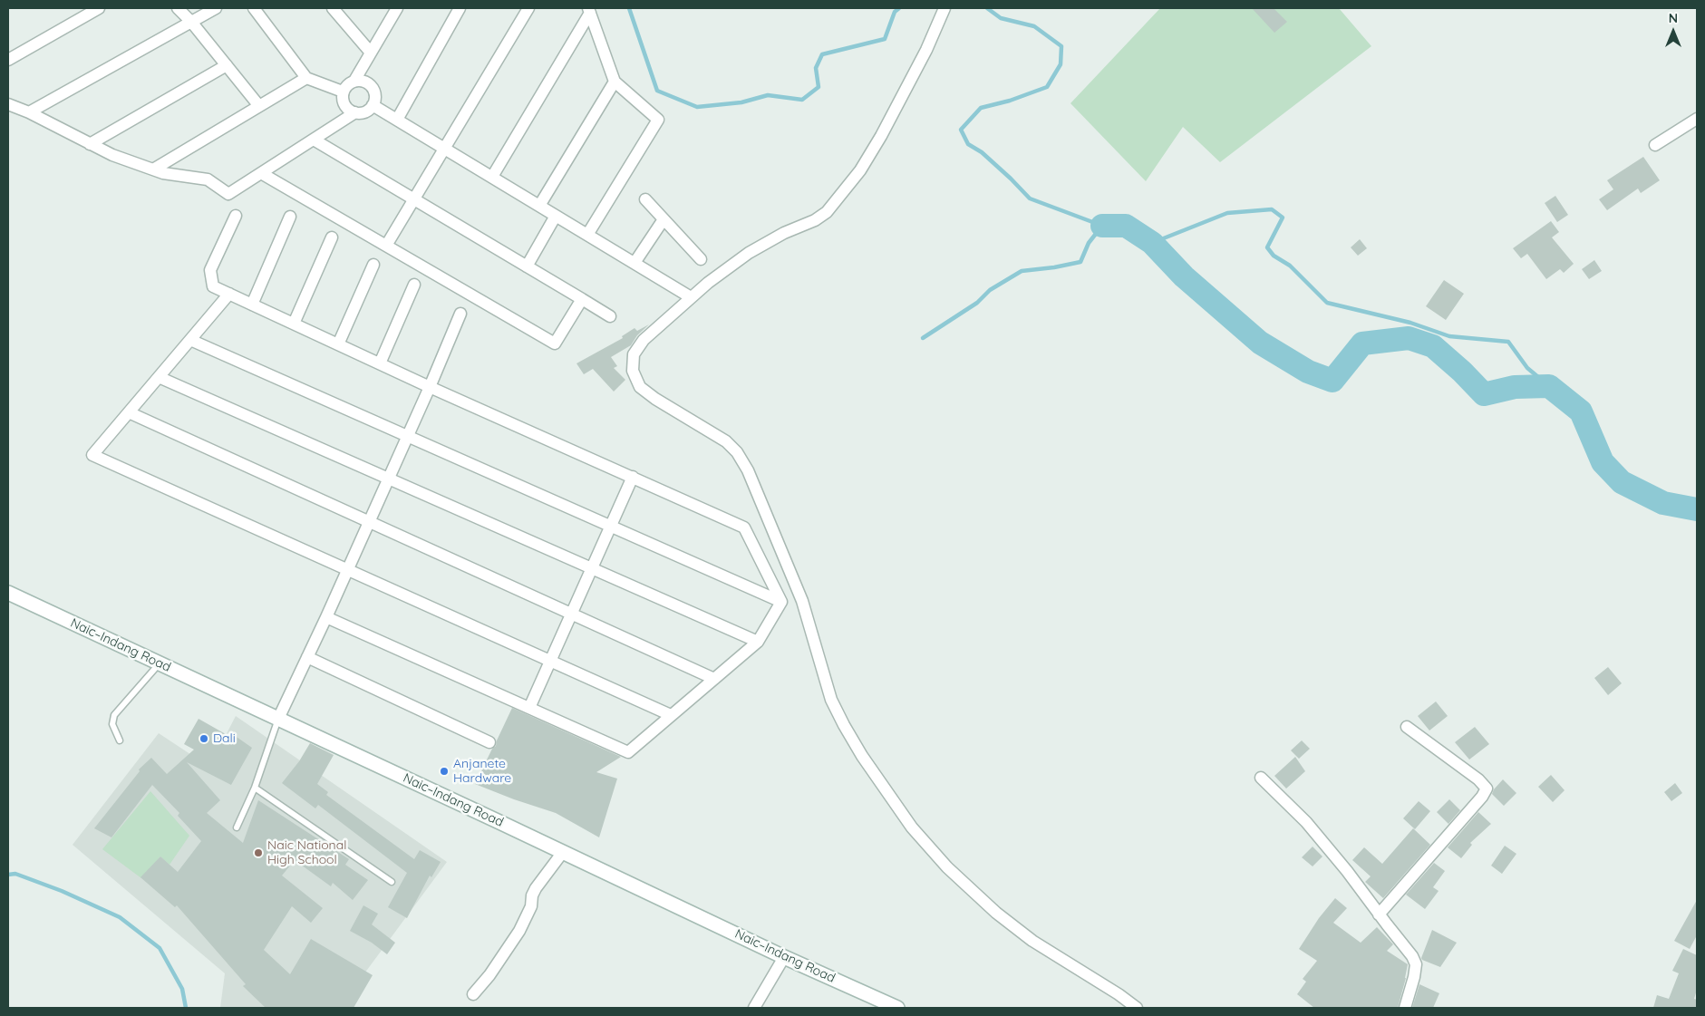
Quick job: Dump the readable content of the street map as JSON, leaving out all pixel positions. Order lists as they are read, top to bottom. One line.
{"streets":{"main road":["Naic–Indang Road"]},"places":["Dali","Anjanete Hardware","Naic National High School"],"north":"top"}
